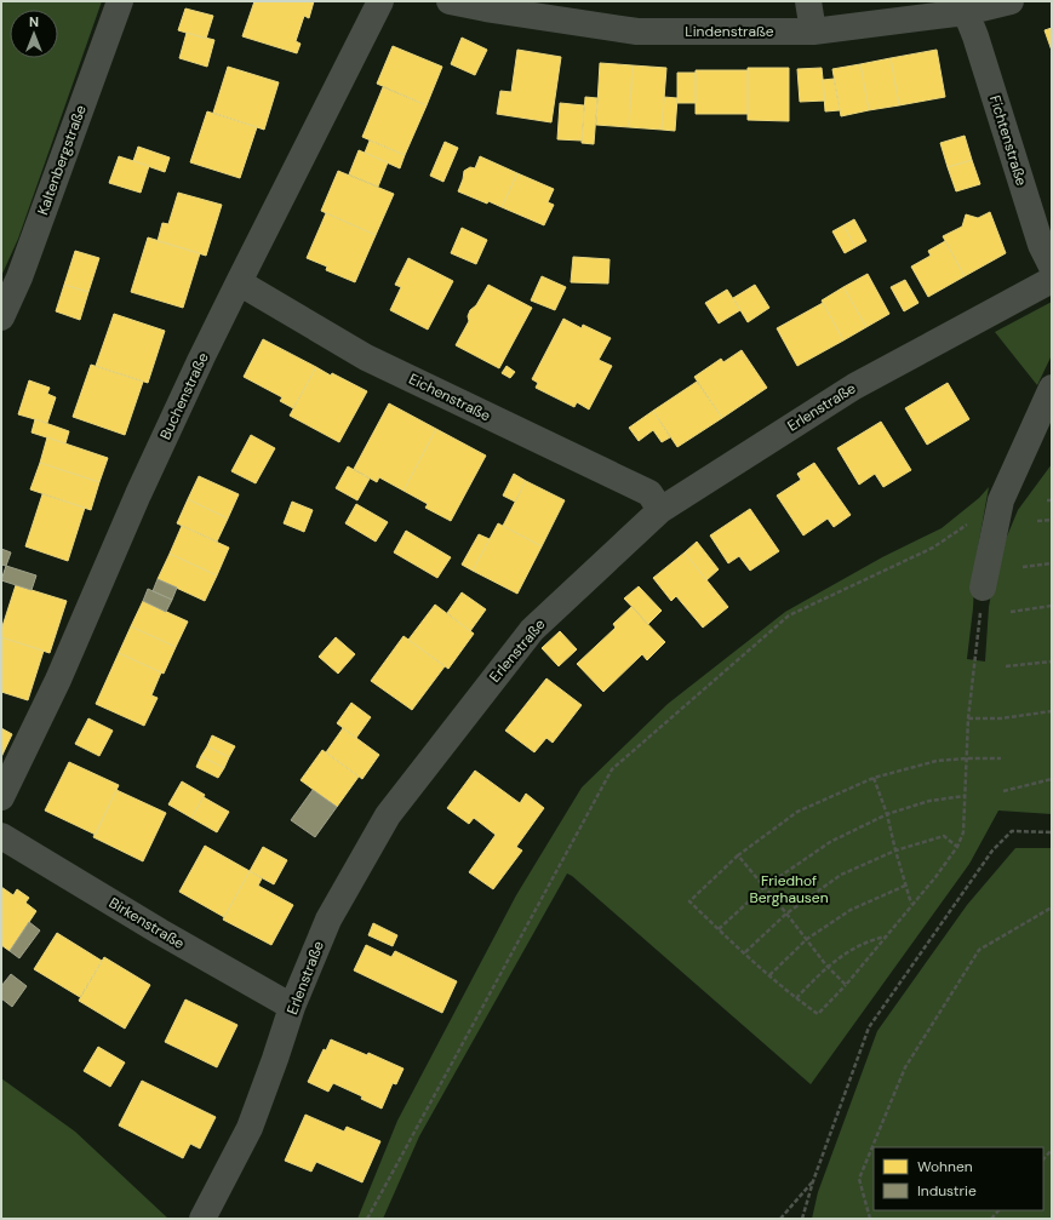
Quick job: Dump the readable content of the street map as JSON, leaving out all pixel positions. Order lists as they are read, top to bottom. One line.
{"streets":{"street":["Lindenstraße","Fichtenstraße","Kaltenbergstraße","Buchenstraße","Eichenstraße","Erlenstraße","Birkenstraße"]},"crossings":[["Lindenstraße","Fichtenstraße"],["Buchenstraße","Eichenstraße"],["Eichenstraße","Erlenstraße"],["Erlenstraße","Birkenstraße"]],"parks":["Friedhof Berghausen"],"legend":["Wohnen","Industrie"],"north":"top"}
